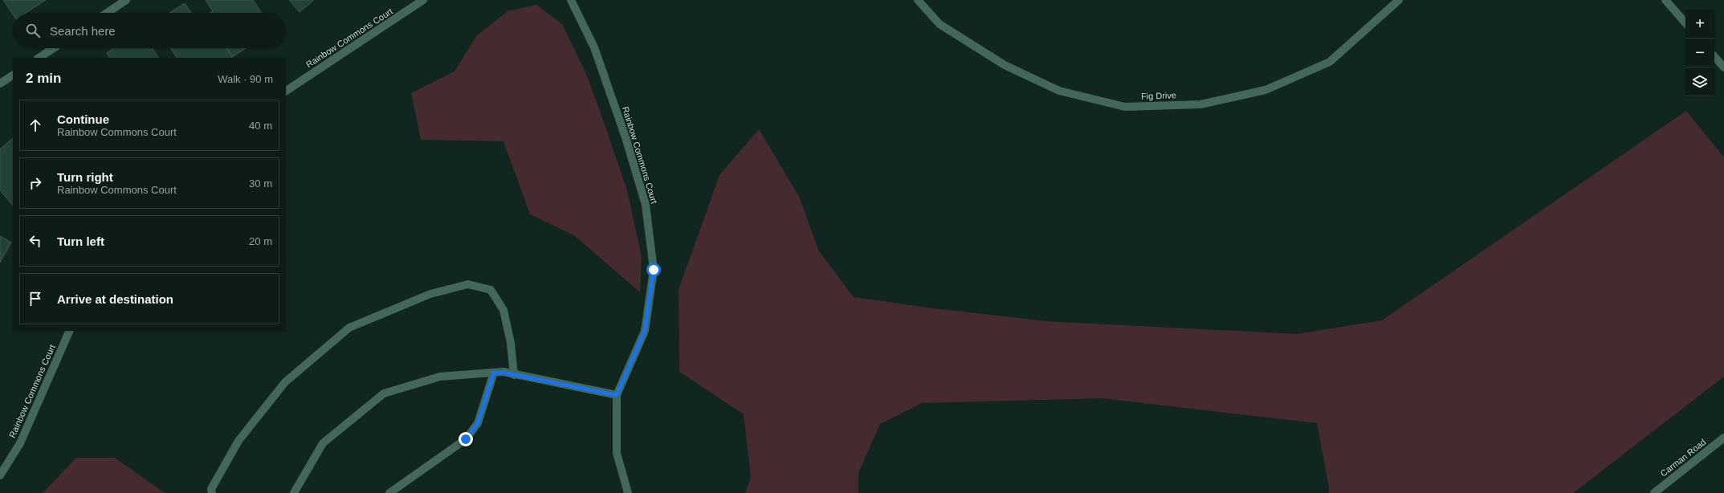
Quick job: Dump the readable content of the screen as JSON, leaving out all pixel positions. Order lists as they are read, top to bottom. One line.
{"streets":{"street":["Rainbow Commons Court","Fig Drive","Carman Road"]},"page":{"map_buttons":["+","−"],"search":"Search here","heading":["2 min","Walk · 90 m"],"list":[["Continue","Rainbow Commons Court","40 m"],["Turn right","Rainbow Commons Court","30 m"],["Turn left","20 m"],"Arrive at destination"]}}
